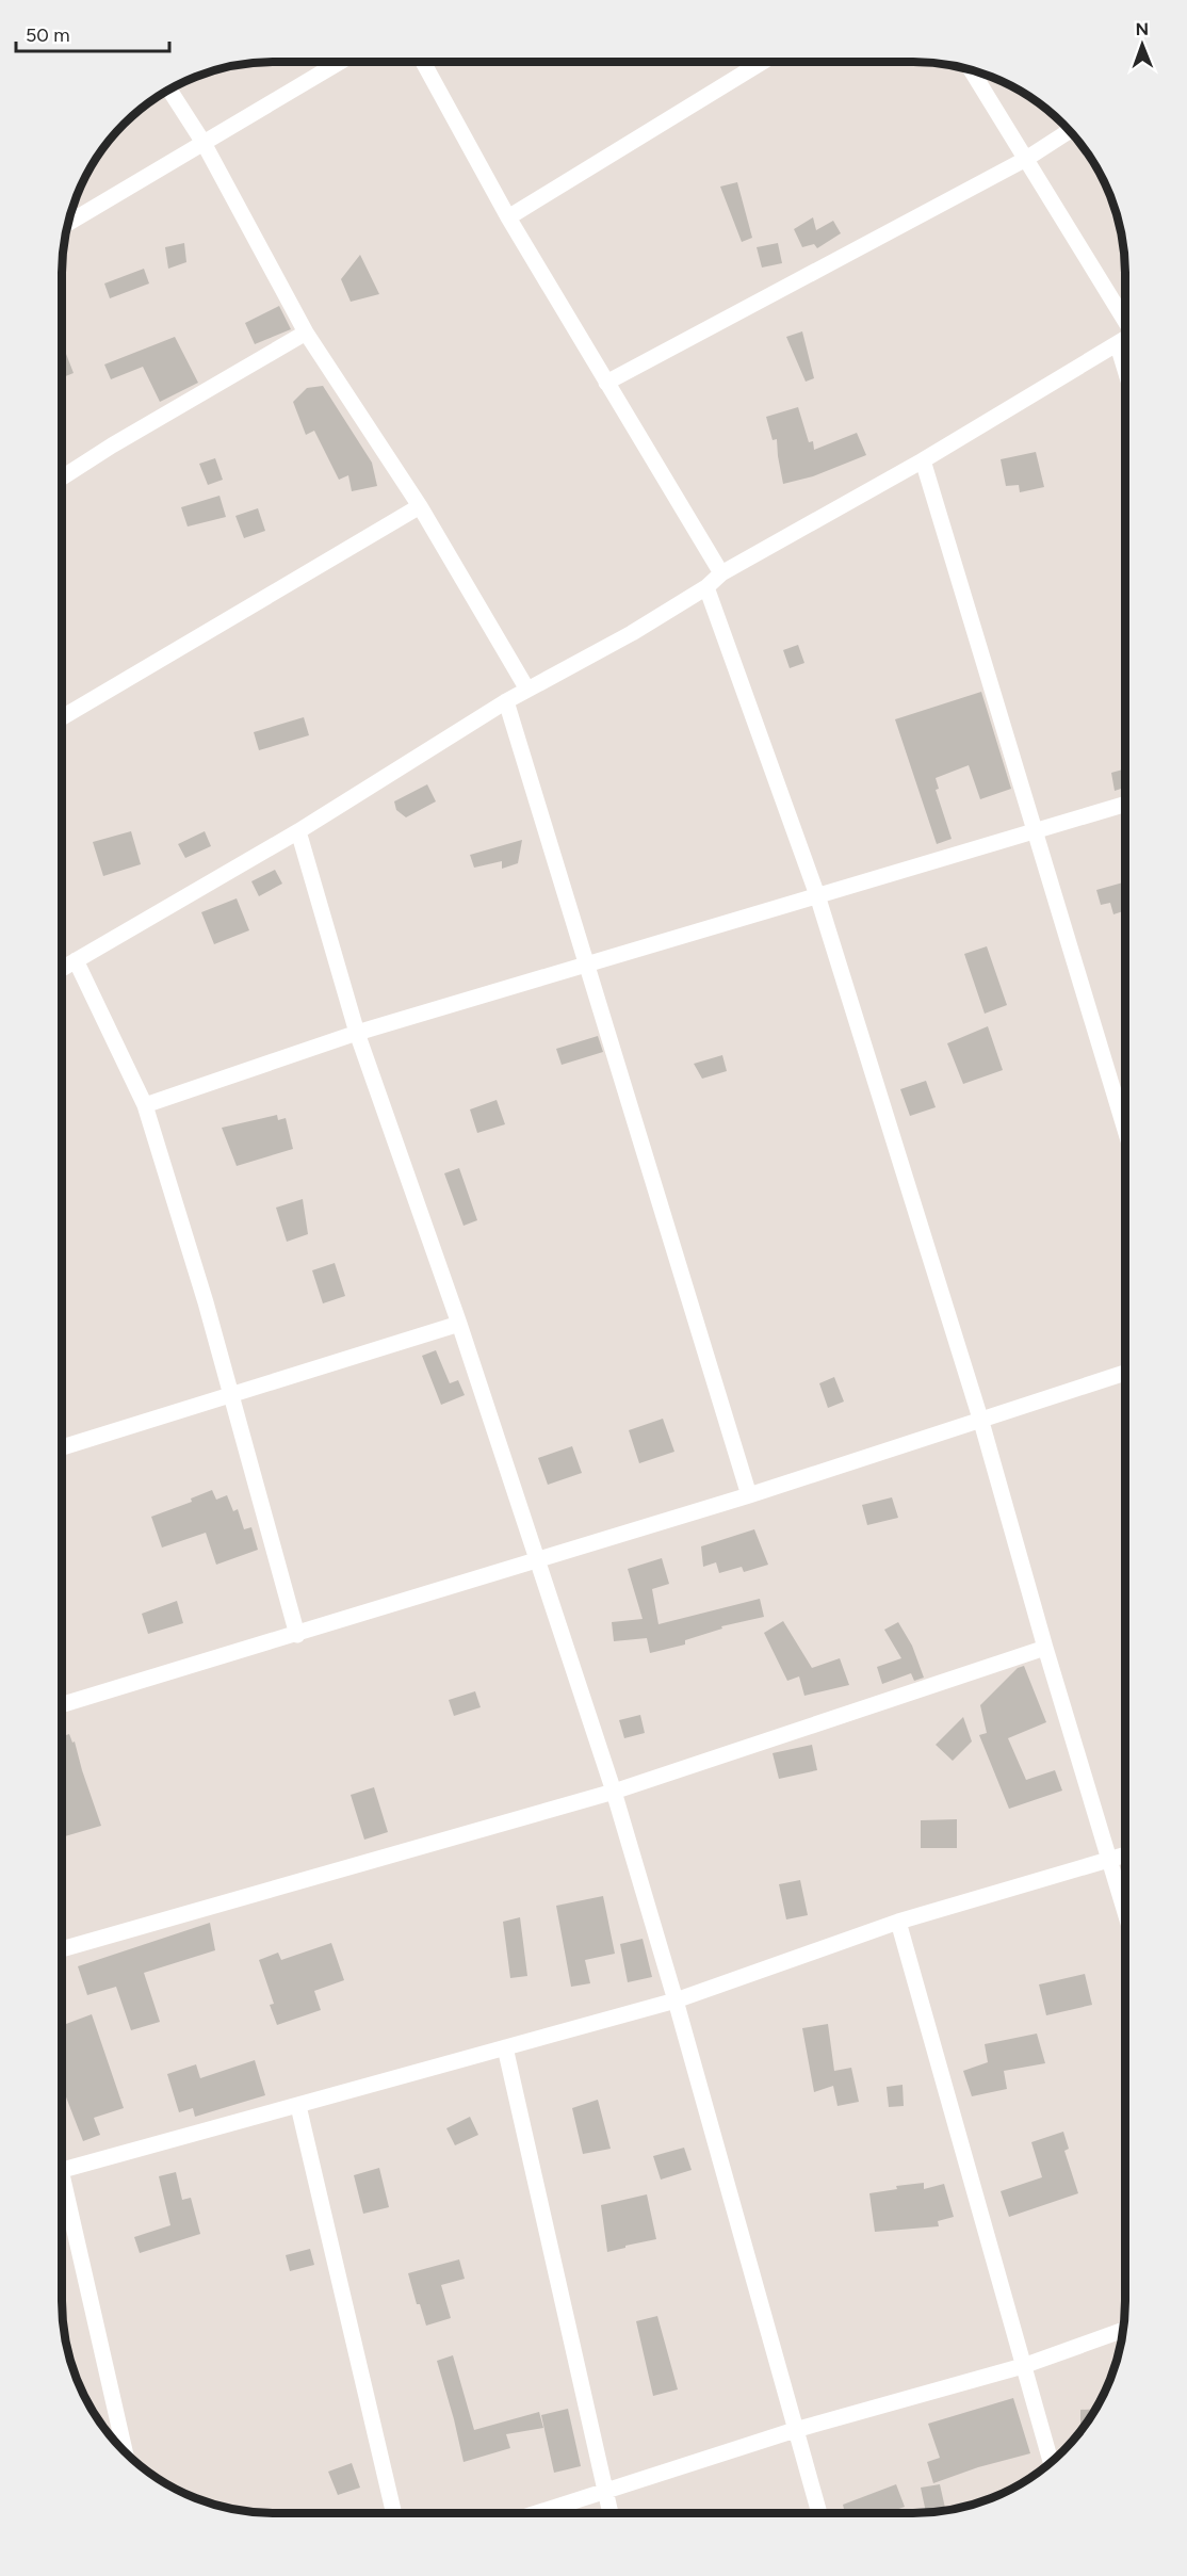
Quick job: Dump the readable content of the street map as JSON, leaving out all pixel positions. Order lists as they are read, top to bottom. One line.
{"scale_bar":"50 m","north":"top"}
